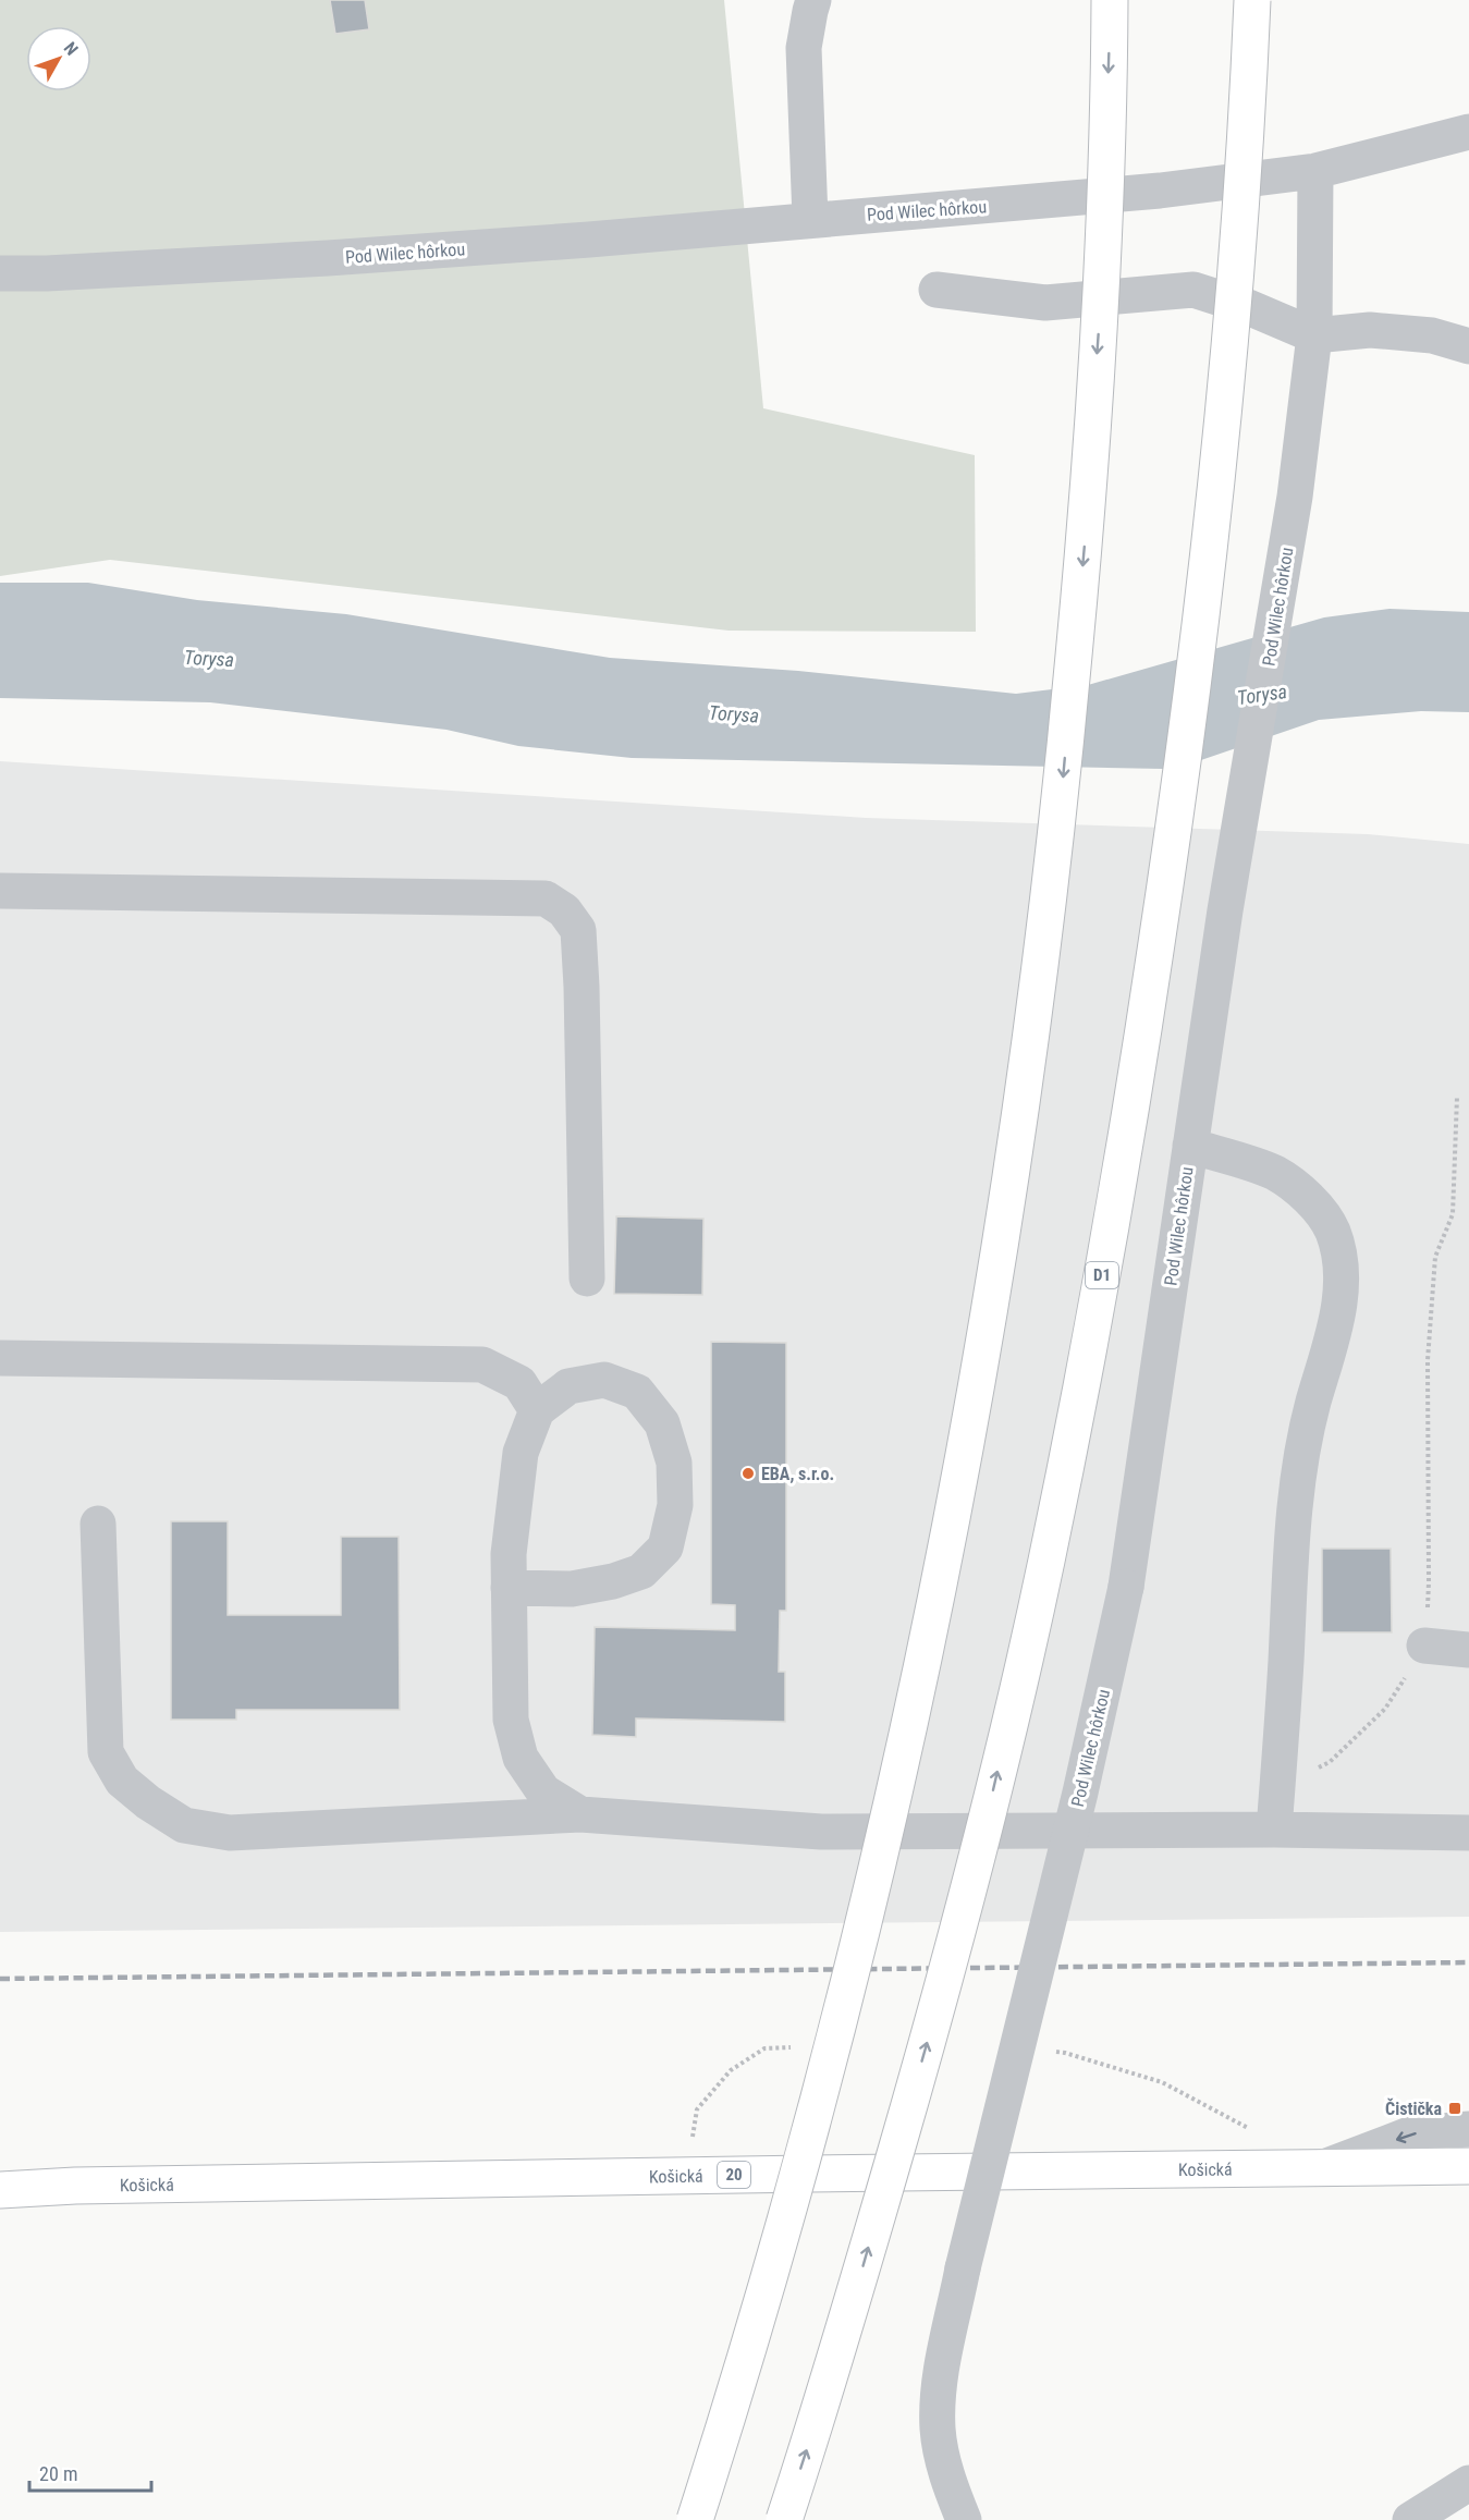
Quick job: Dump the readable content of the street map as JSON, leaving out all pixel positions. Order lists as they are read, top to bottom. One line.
{"streets":{"main road":["D1","Košická","20"],"street":["Pod Wilec hôrkou"]},"water":["Torysa"],"places":{"other":["EBA, s.r.o."],"transit":["Čistička"]},"scale_bar":"20 m","north":"top right"}
